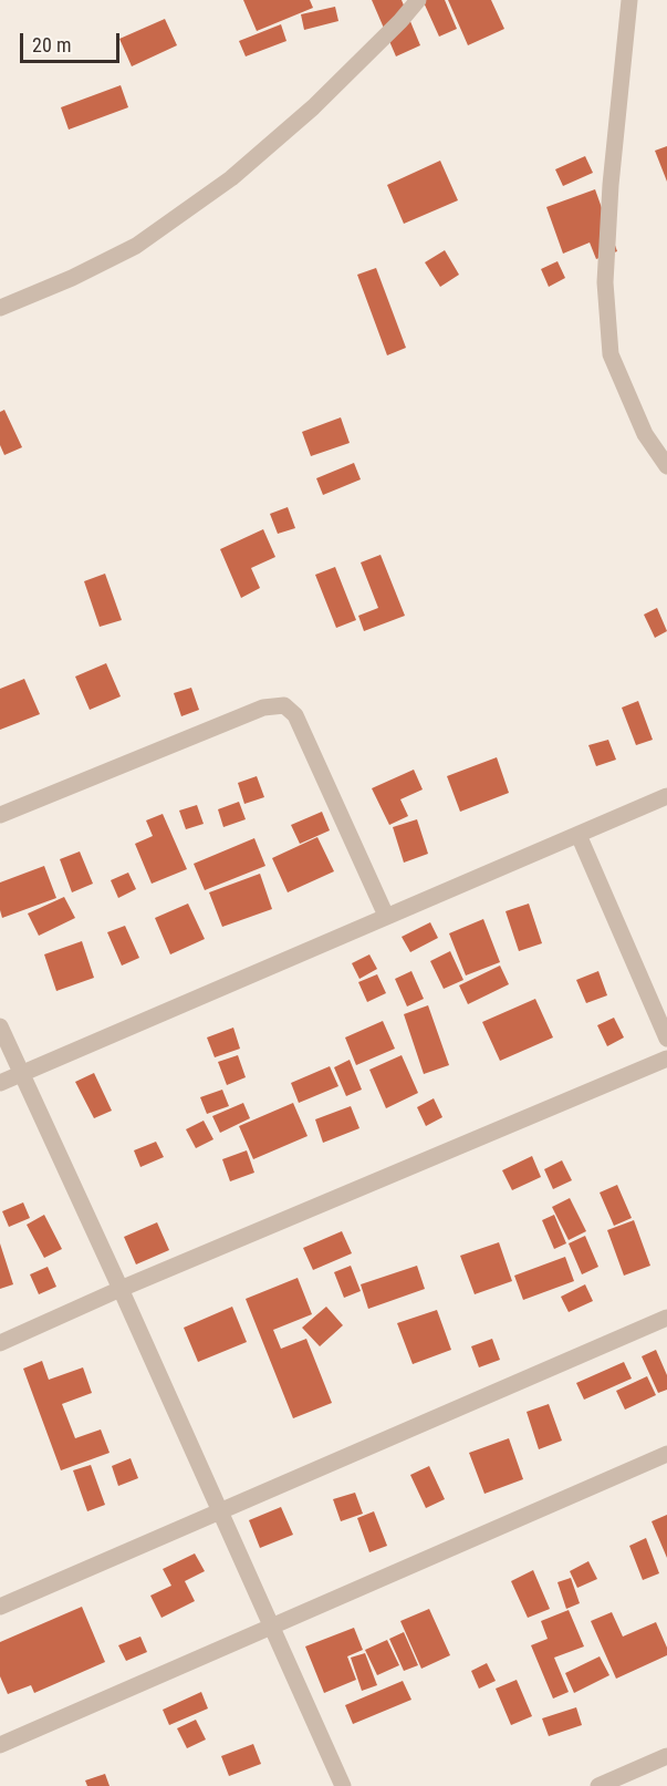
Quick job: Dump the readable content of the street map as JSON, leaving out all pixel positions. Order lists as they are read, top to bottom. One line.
{"scale_bar":"20 m"}
